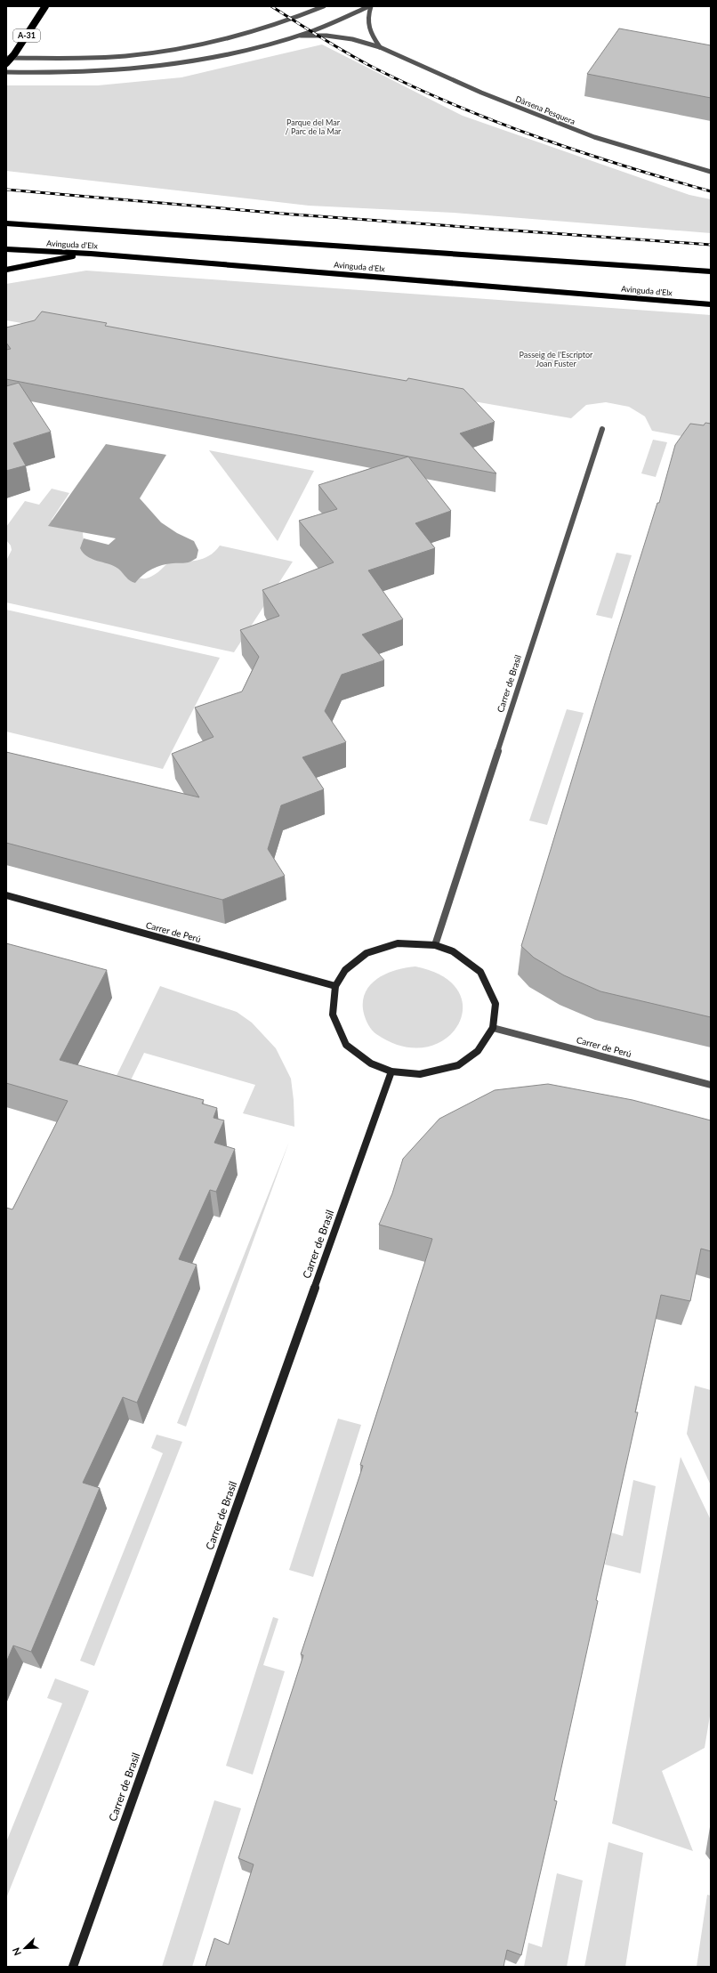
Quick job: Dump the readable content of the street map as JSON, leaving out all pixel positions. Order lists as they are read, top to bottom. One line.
{"streets":{"highway":["A-31"],"main road":["Avinguda d'Elx"],"street":["Dàrsena Pesquera","Carrer de Brasil","Carrer de Perú"]},"parks":["Parque del Mar / Parc de la Mar","Passeig de l'Escriptor Joan Fuster"],"north":"bottom left"}
